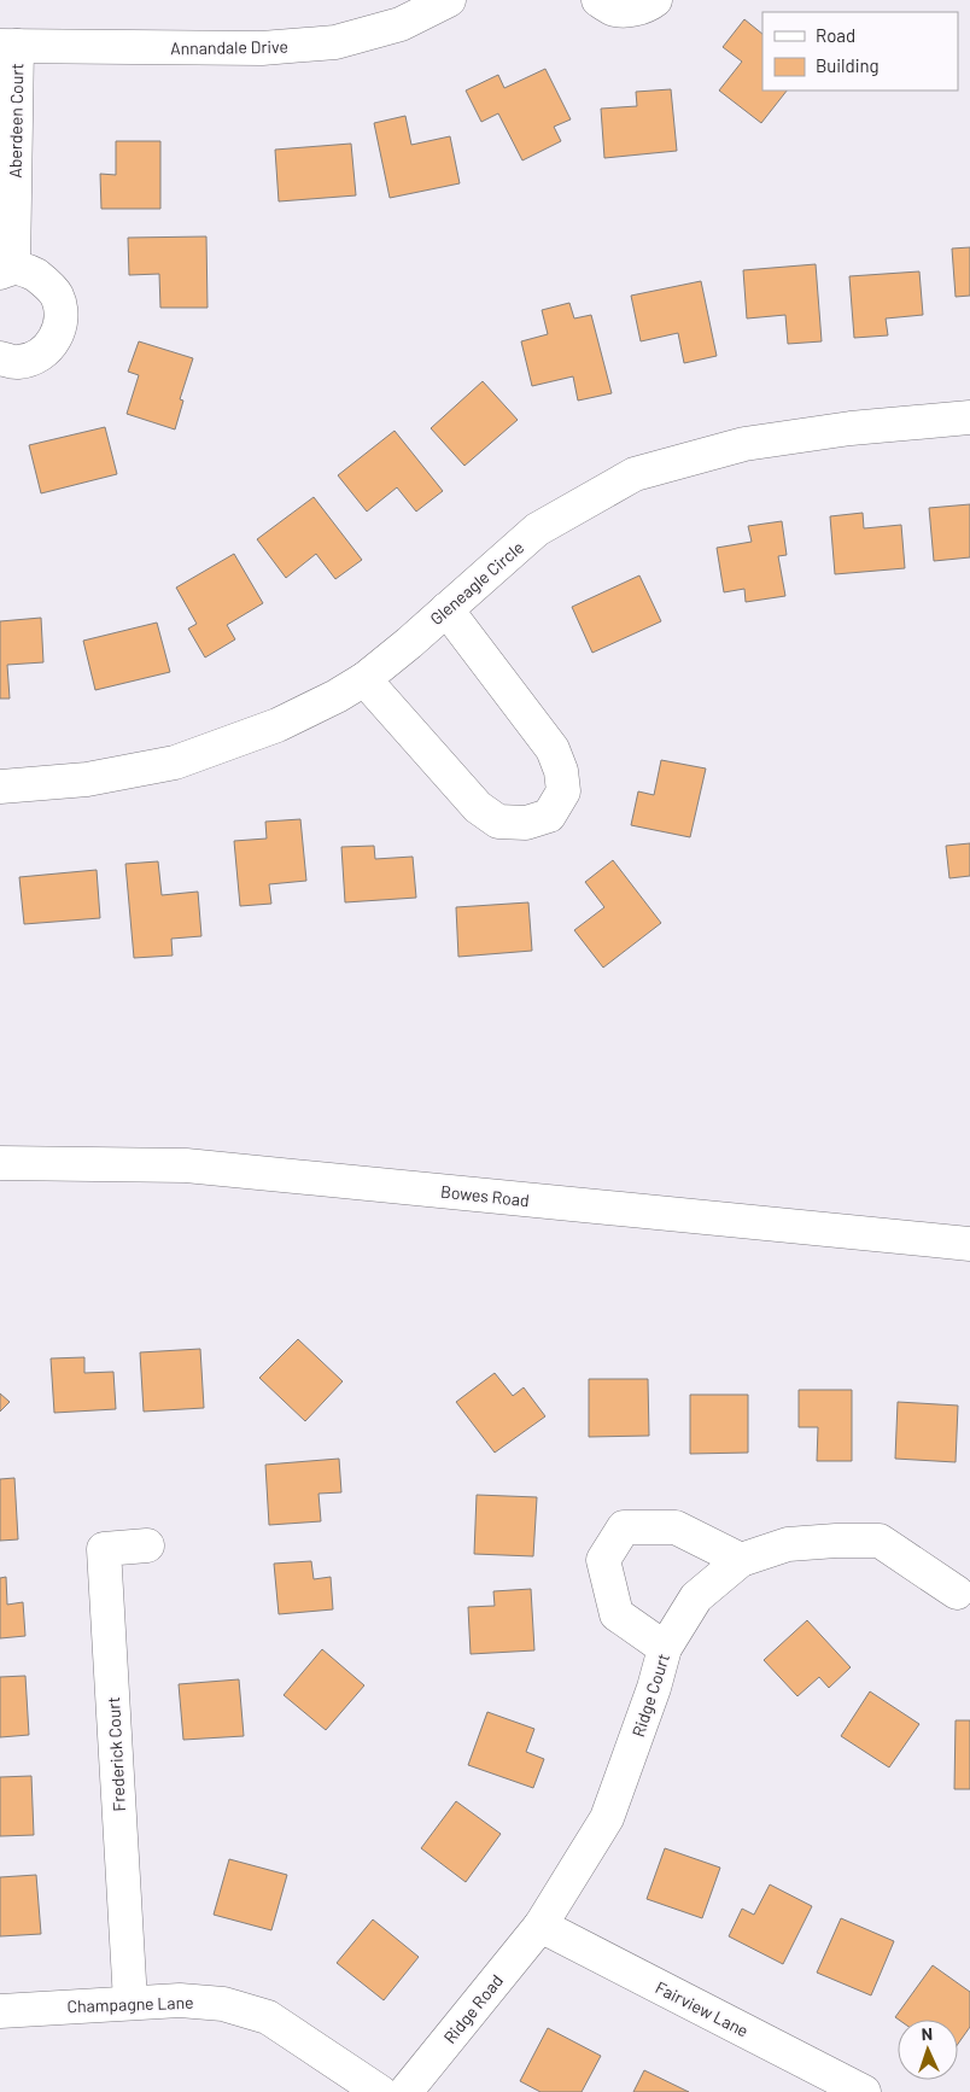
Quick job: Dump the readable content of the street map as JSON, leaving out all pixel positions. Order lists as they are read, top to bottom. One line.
{"streets":{"street":["Annandale Drive","Aberdeen Court","Gleneagle Circle","Bowes Road","Ridge Court","Frederick Court","Champagne Lane","Ridge Road","Fairview Lane"]},"crossings":[["Annandale Drive","Aberdeen Court"],["Ridge Court","Ridge Road"],["Ridge Court","Fairview Lane"],["Frederick Court","Champagne Lane"],["Ridge Road","Fairview Lane"]],"legend":["Road","Building"],"north":"top"}
